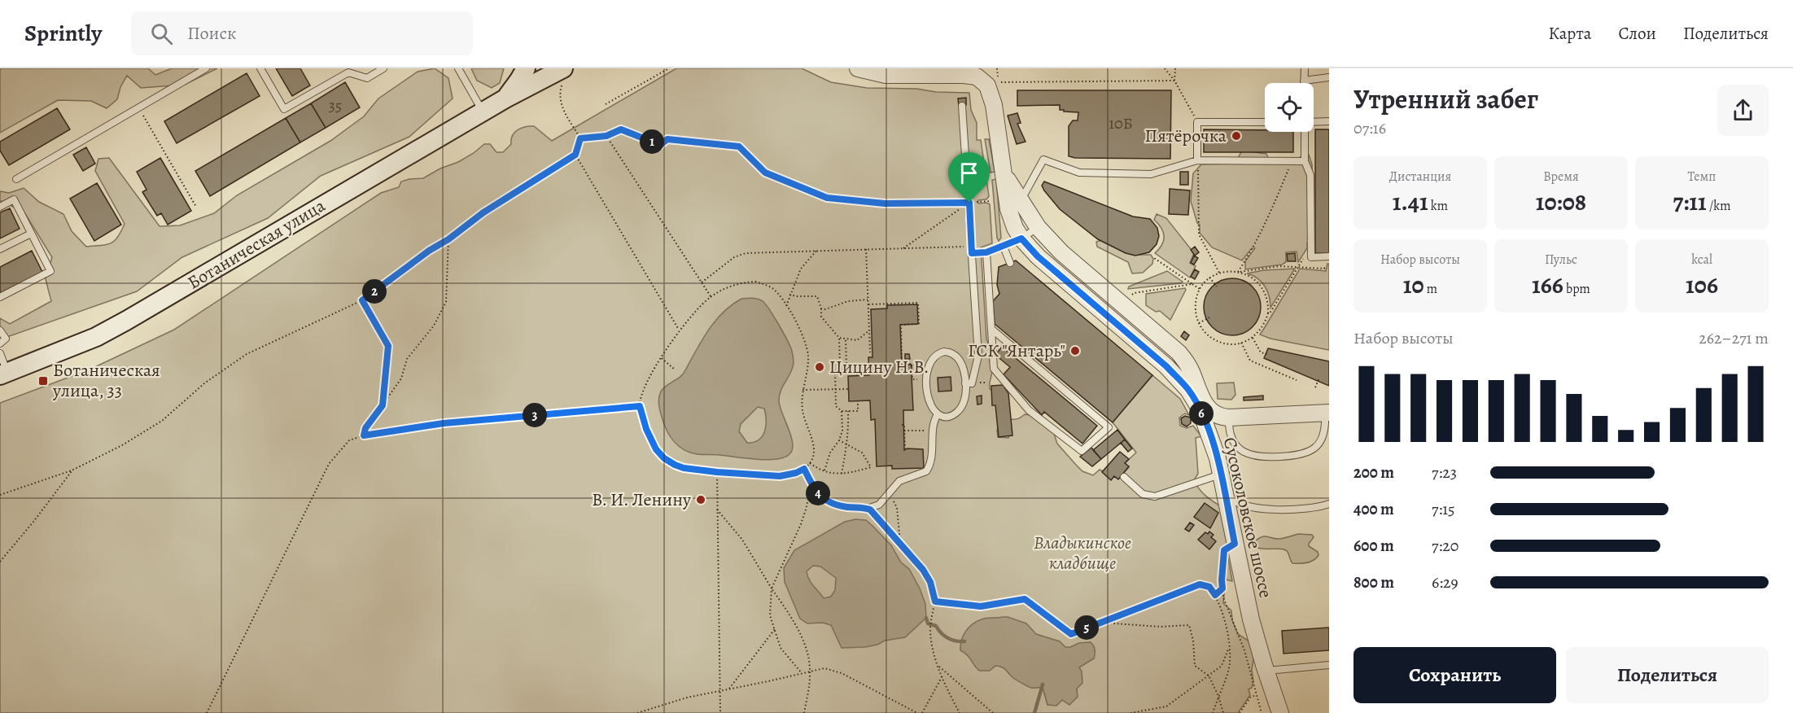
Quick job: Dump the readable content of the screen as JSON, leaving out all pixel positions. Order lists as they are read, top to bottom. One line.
{"streets":{"main road":["Ботаническая улица"],"street":["Сусоколовское шоссе"]},"parks":["Владыкинское кладбище"],"places":{"other":["Пятёрочка","ГСК \"Янтарь\"","Цицину Н.В.","В. И. Ленину"],"transit":["Ботаническая улица, 33"]},"house_numbers":["35","10Б"],"page":{"header":"Sprintly","search":"Поиск","nav":["Карта","Слои","Поделиться"],"heading":["Утренний забег","07:16"],"pins":["1","2","6","3","4","5"],"stats":[["Дистанция","1.41 km"],["Время","10:08"],["Темп","7:11 /km"],["Набор высоты","10 m"],["Пульс","166 bpm"],["kcal","106"]],"chart":["Набор высоты","262–271 m"],"list":[{"name":"200 m","note":"7:23"},{"name":"400 m","note":"7:15"},{"name":"600 m","note":"7:20"},{"name":"800 m","note":"6:29"}],"buttons":["Сохранить","Поделиться"]}}
